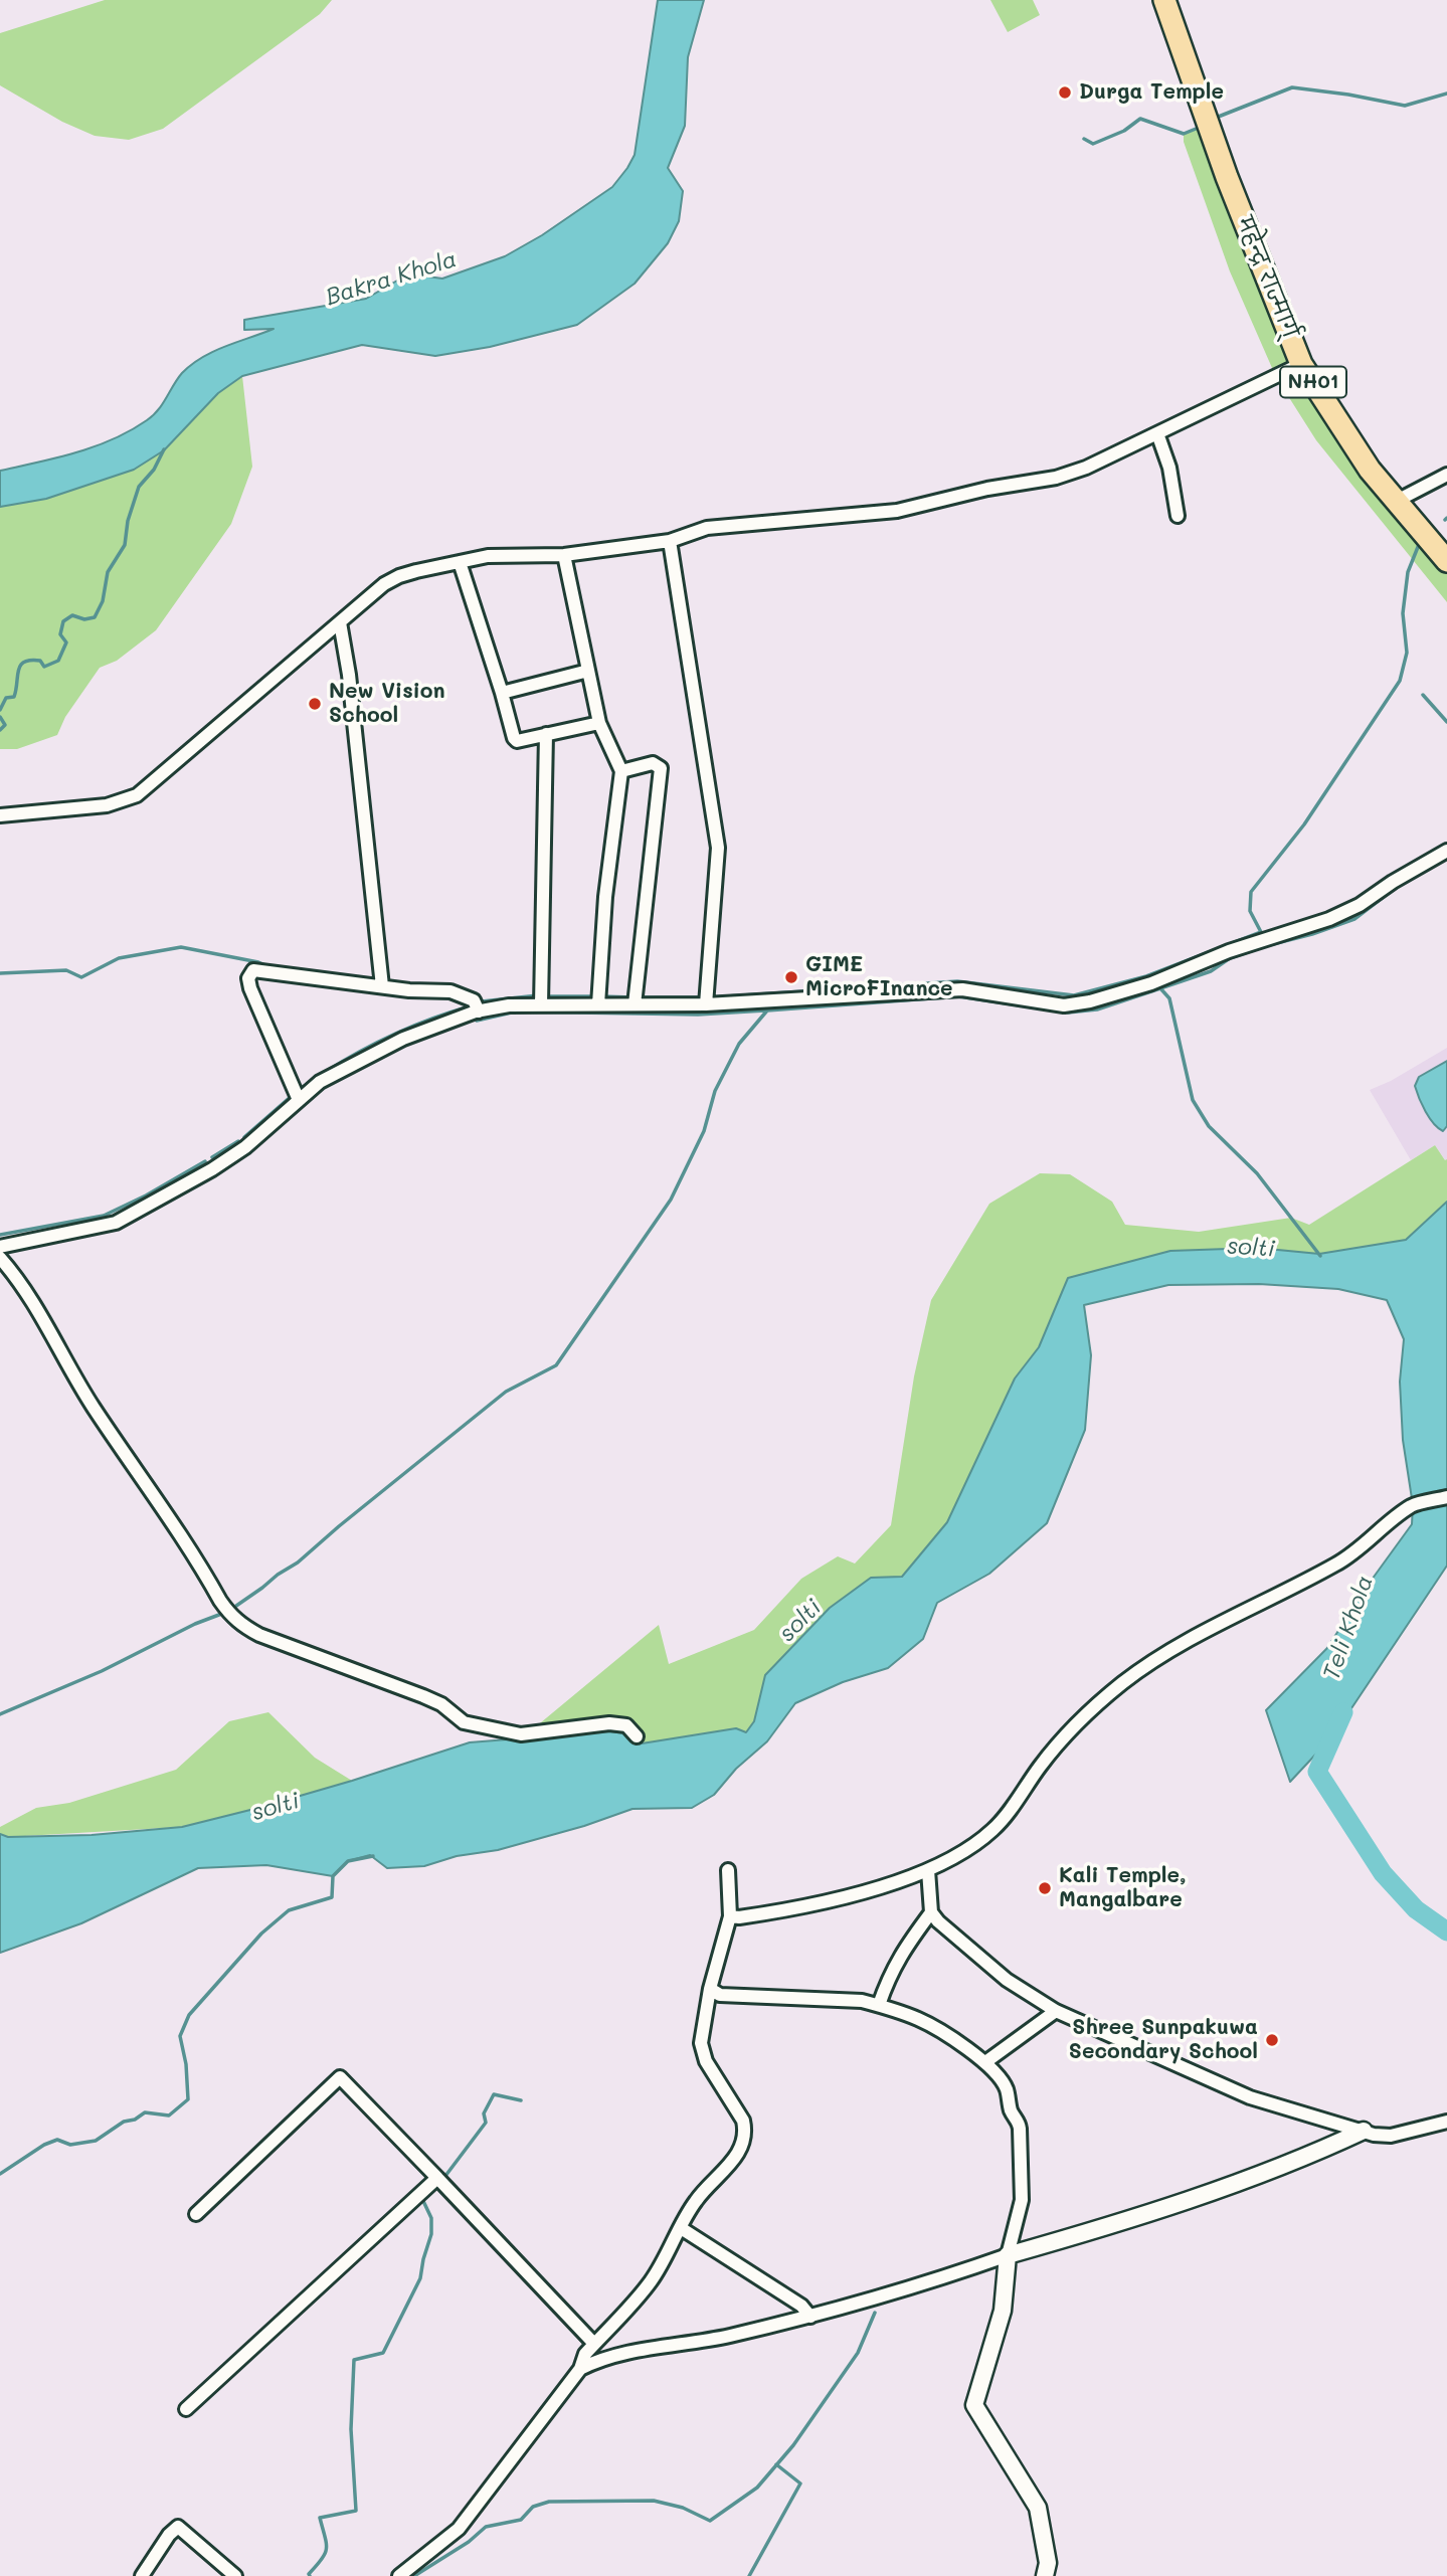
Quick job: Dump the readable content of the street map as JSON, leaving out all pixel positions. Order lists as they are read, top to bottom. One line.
{"streets":{"highway":["महेन्द्र राज्मार्ग्","NH01"]},"water":["Bakra Khola","solti","Teli Khola"],"places":["Durga Temple","New Vision School","GIME MicroFInance","Kali Temple, Mangalbare","Shree Sunpakuwa Secondary School"]}
